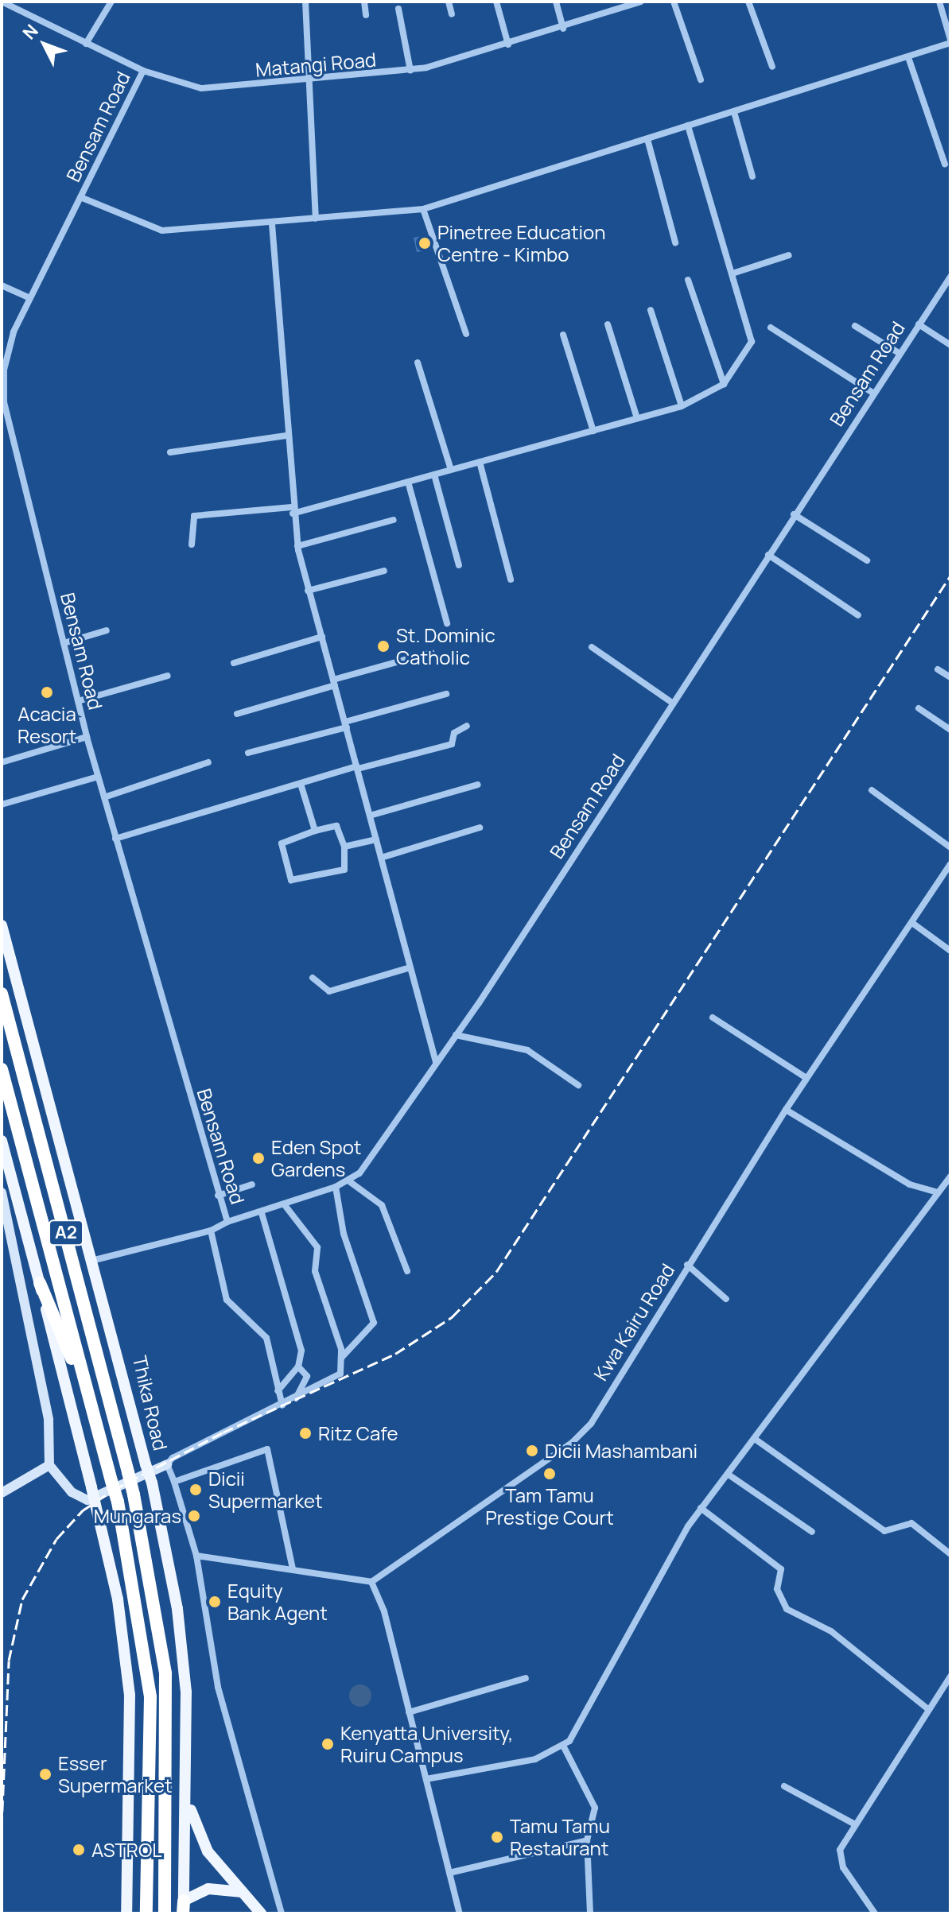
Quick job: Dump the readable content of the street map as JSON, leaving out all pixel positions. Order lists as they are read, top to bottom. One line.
{"streets":{"highway":["A2","Thika Road"],"street":["Matangi Road","Bensam Road","Kwa Kairu Road"]},"crossings":[["Matangi Road","Bensam Road"]],"places":["Pinetree Education Centre - Kimbo","St. Dominic Catholic","Acacia Resort","Eden Spot Gardens","Ritz Cafe","Dicii Mashambani","Tam Tamu Prestige Court","Dicii Supermarket","Mungaras","Equity Bank Agent","Kenyatta University, Ruiru Campus","Esser Supermarket","Tamu Tamu Restaurant","ASTROL"],"north":"top left"}
